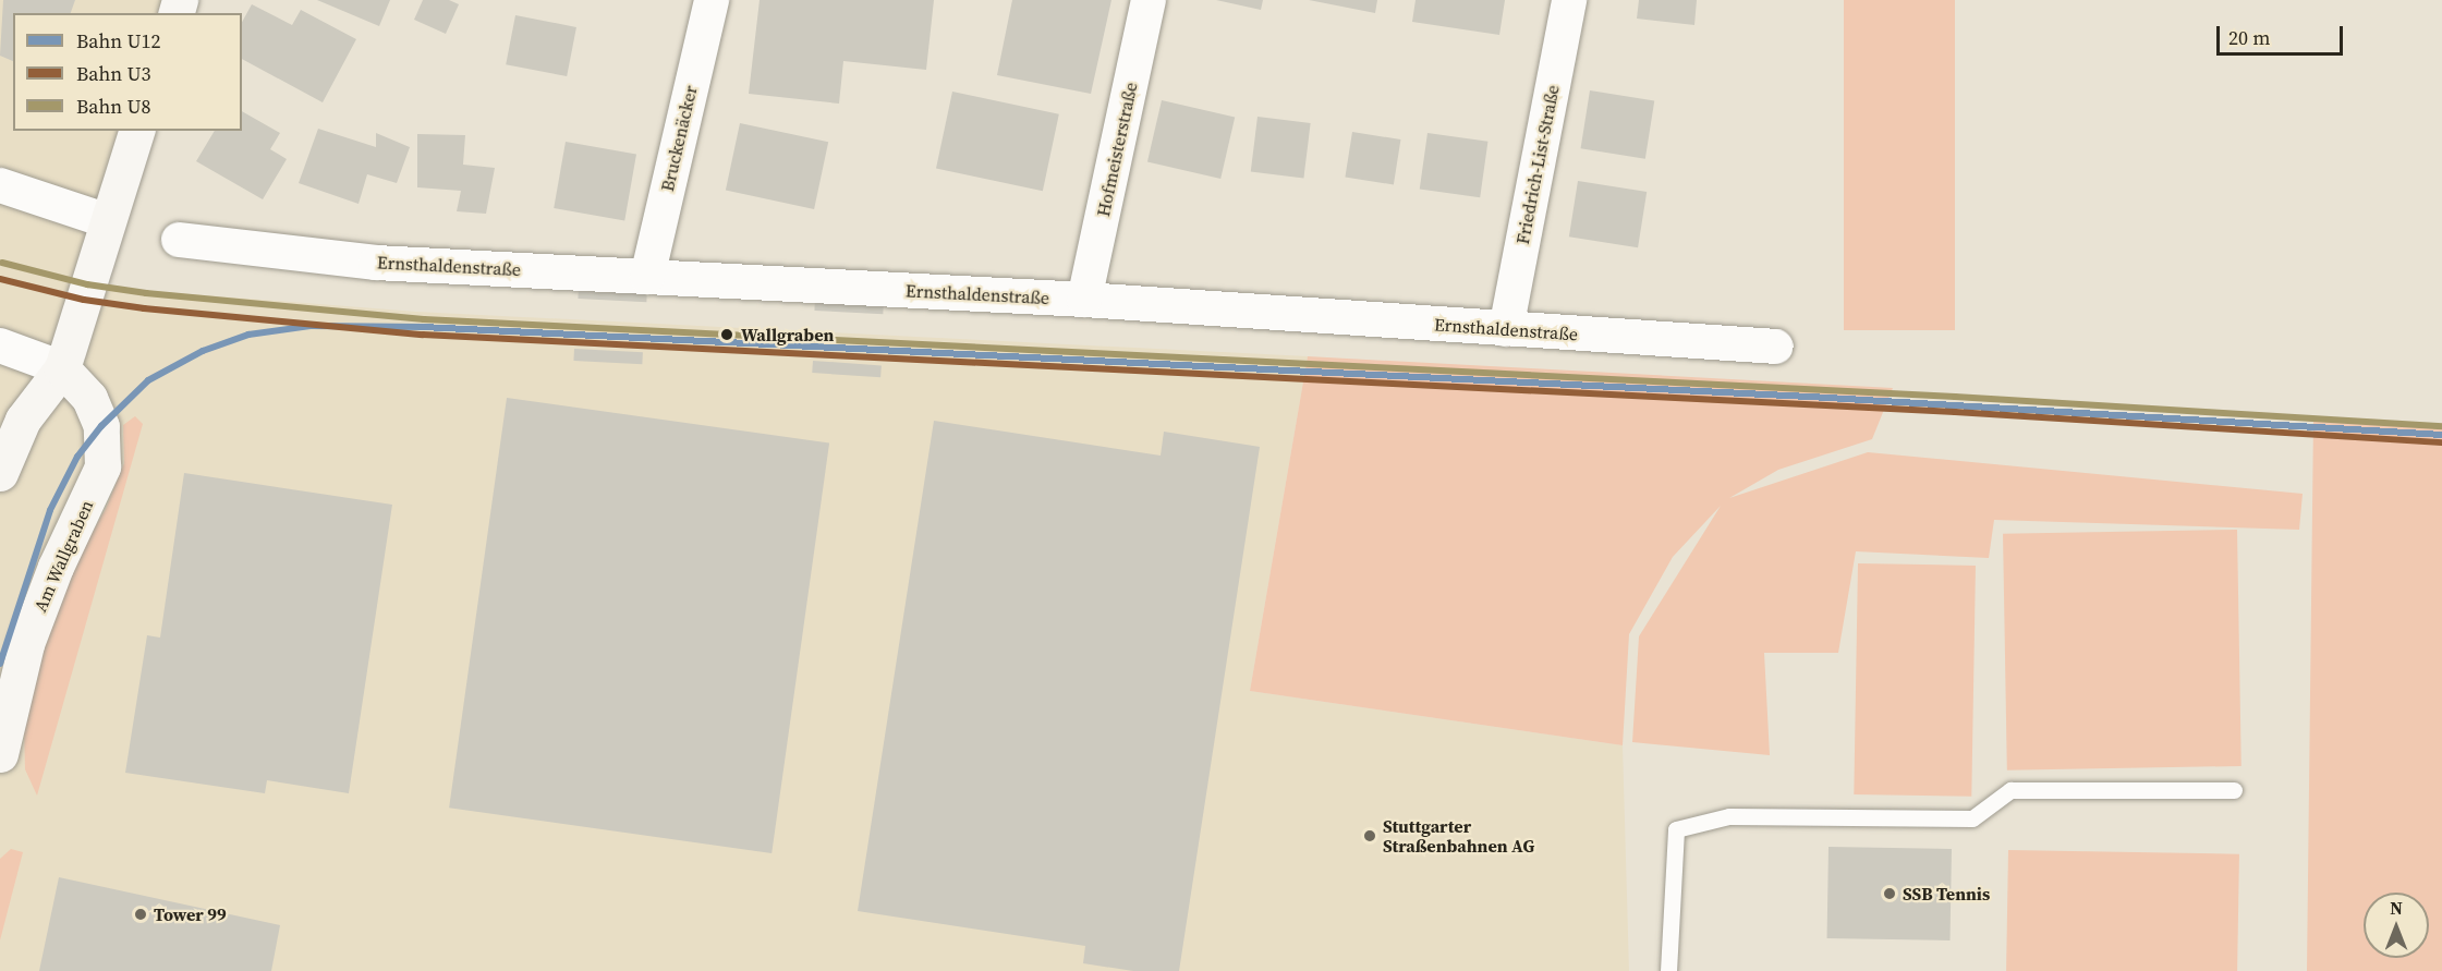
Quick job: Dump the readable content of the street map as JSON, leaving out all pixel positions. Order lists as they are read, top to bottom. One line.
{"streets":{"street":["Bruckenäcker","Hofmeisterstraße","Friedrich-List-Straße","Ernsthaldenstraße","Am Wallgraben"]},"crossings":[["Bruckenäcker","Ernsthaldenstraße"],["Hofmeisterstraße","Ernsthaldenstraße"],["Friedrich-List-Straße","Ernsthaldenstraße"]],"places":["Wallgraben","Stuttgarter Straßenbahnen AG","SSB Tennis","Tower 99"],"lines":["rail line U8","rail line U3","rail line U12"],"legend":["Bahn U12","Bahn U3","Bahn U8"],"scale_bar":"20 m","north":"top"}
